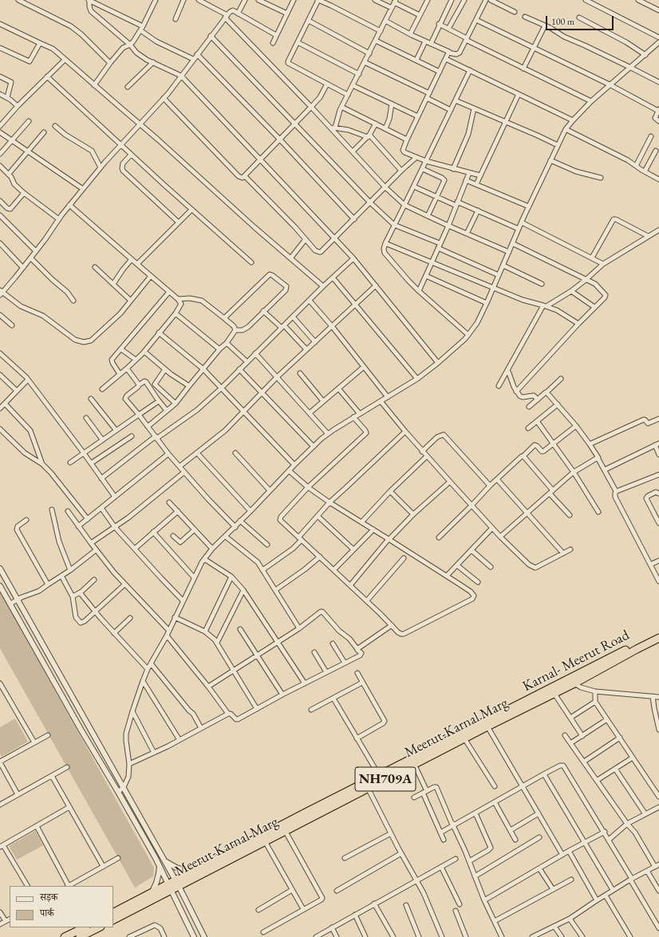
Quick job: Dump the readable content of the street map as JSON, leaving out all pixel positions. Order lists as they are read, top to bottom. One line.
{"streets":{"highway":["Karnal- Meerut Road","Meerut-Karnal Marg","NH709A"]},"crossings":[["Karnal- Meerut Road","Meerut-Karnal Marg"],["Meerut-Karnal Marg","NH709A"]],"legend":["सड़क","पार्क"],"scale_bar":"100 m"}
